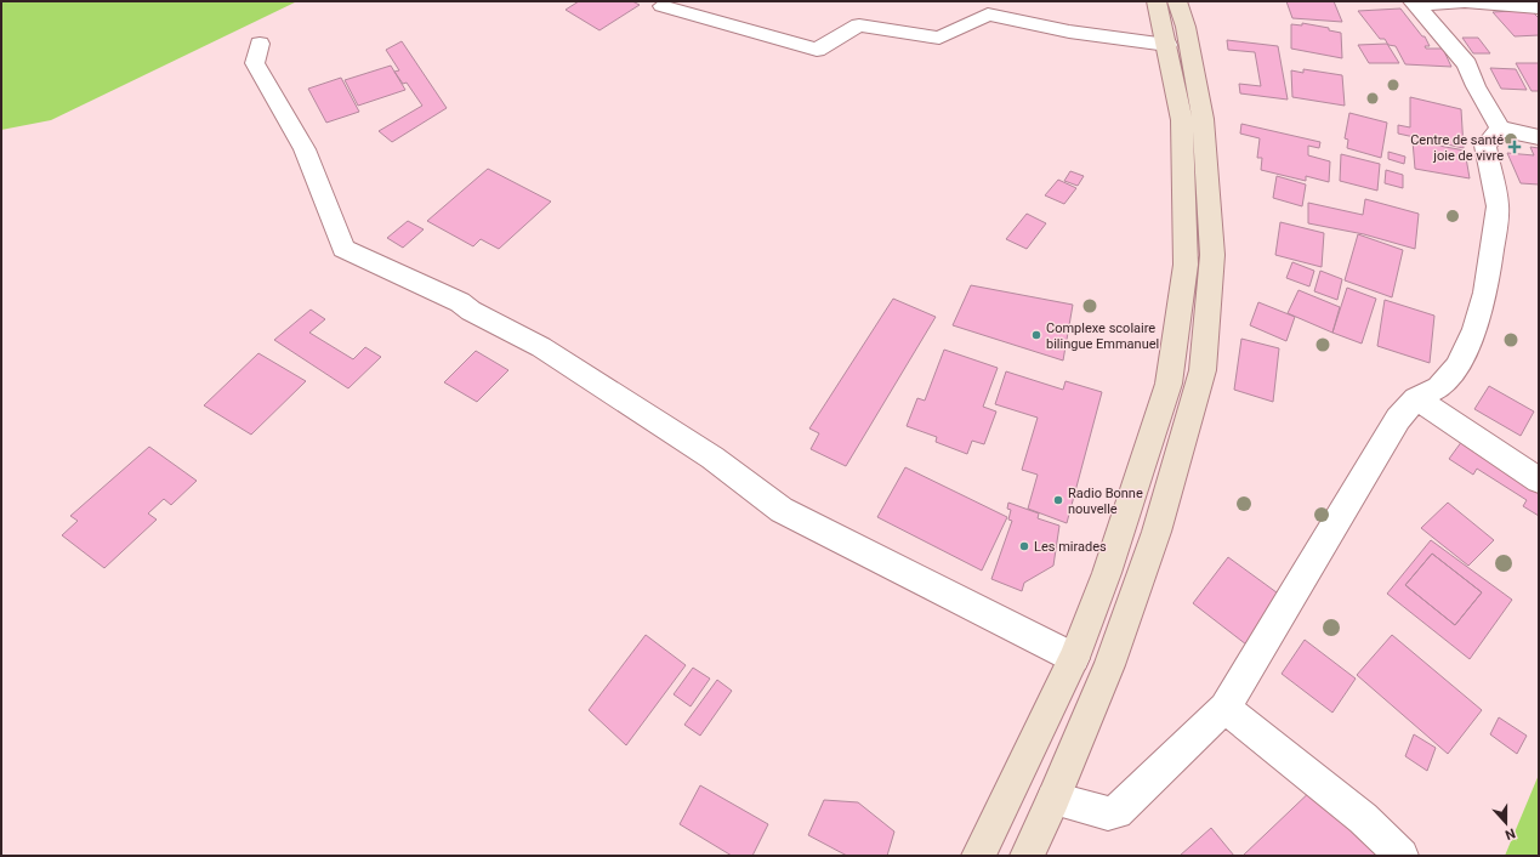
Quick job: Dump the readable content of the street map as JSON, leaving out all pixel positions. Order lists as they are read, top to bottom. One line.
{"places":{"health":["Centre de santé joie de vivre"],"other":["Complexe scolaire bilingue Emmanuel","Radio Bonne nouvelle","Les mirades"]},"north":"bottom"}
